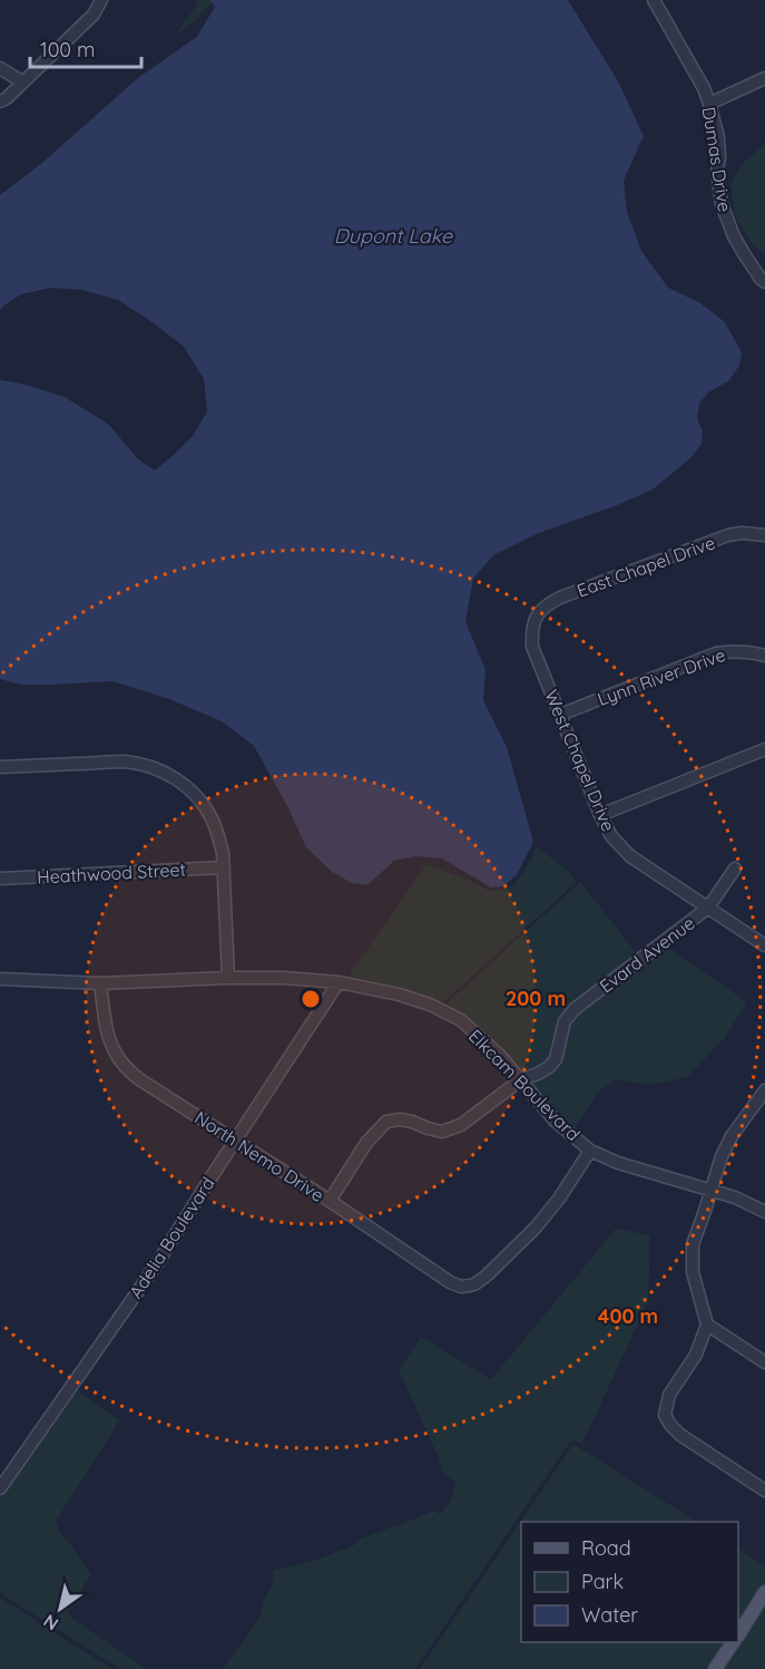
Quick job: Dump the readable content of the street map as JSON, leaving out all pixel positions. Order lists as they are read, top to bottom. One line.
{"streets":{"street":["Dumas Drive","East Chapel Drive","Lynn River Drive","West Chapel Drive","Heathwood Street","Evard Avenue","Elkcam Boulevard","North Nemo Drive","Adelia Boulevard"]},"crossings":[["East Chapel Drive","West Chapel Drive"],["Lynn River Drive","West Chapel Drive"],["West Chapel Drive","Evard Avenue"],["Evard Avenue","Elkcam Boulevard"],["Evard Avenue","North Nemo Drive"],["Elkcam Boulevard","North Nemo Drive"],["Elkcam Boulevard","Adelia Boulevard"],["North Nemo Drive","Adelia Boulevard"]],"water":["Dupont Lake"],"legend":["Road","Park","Water"],"scale_bar":"100 m","north":"bottom left","rings":["200 m","400 m"]}
